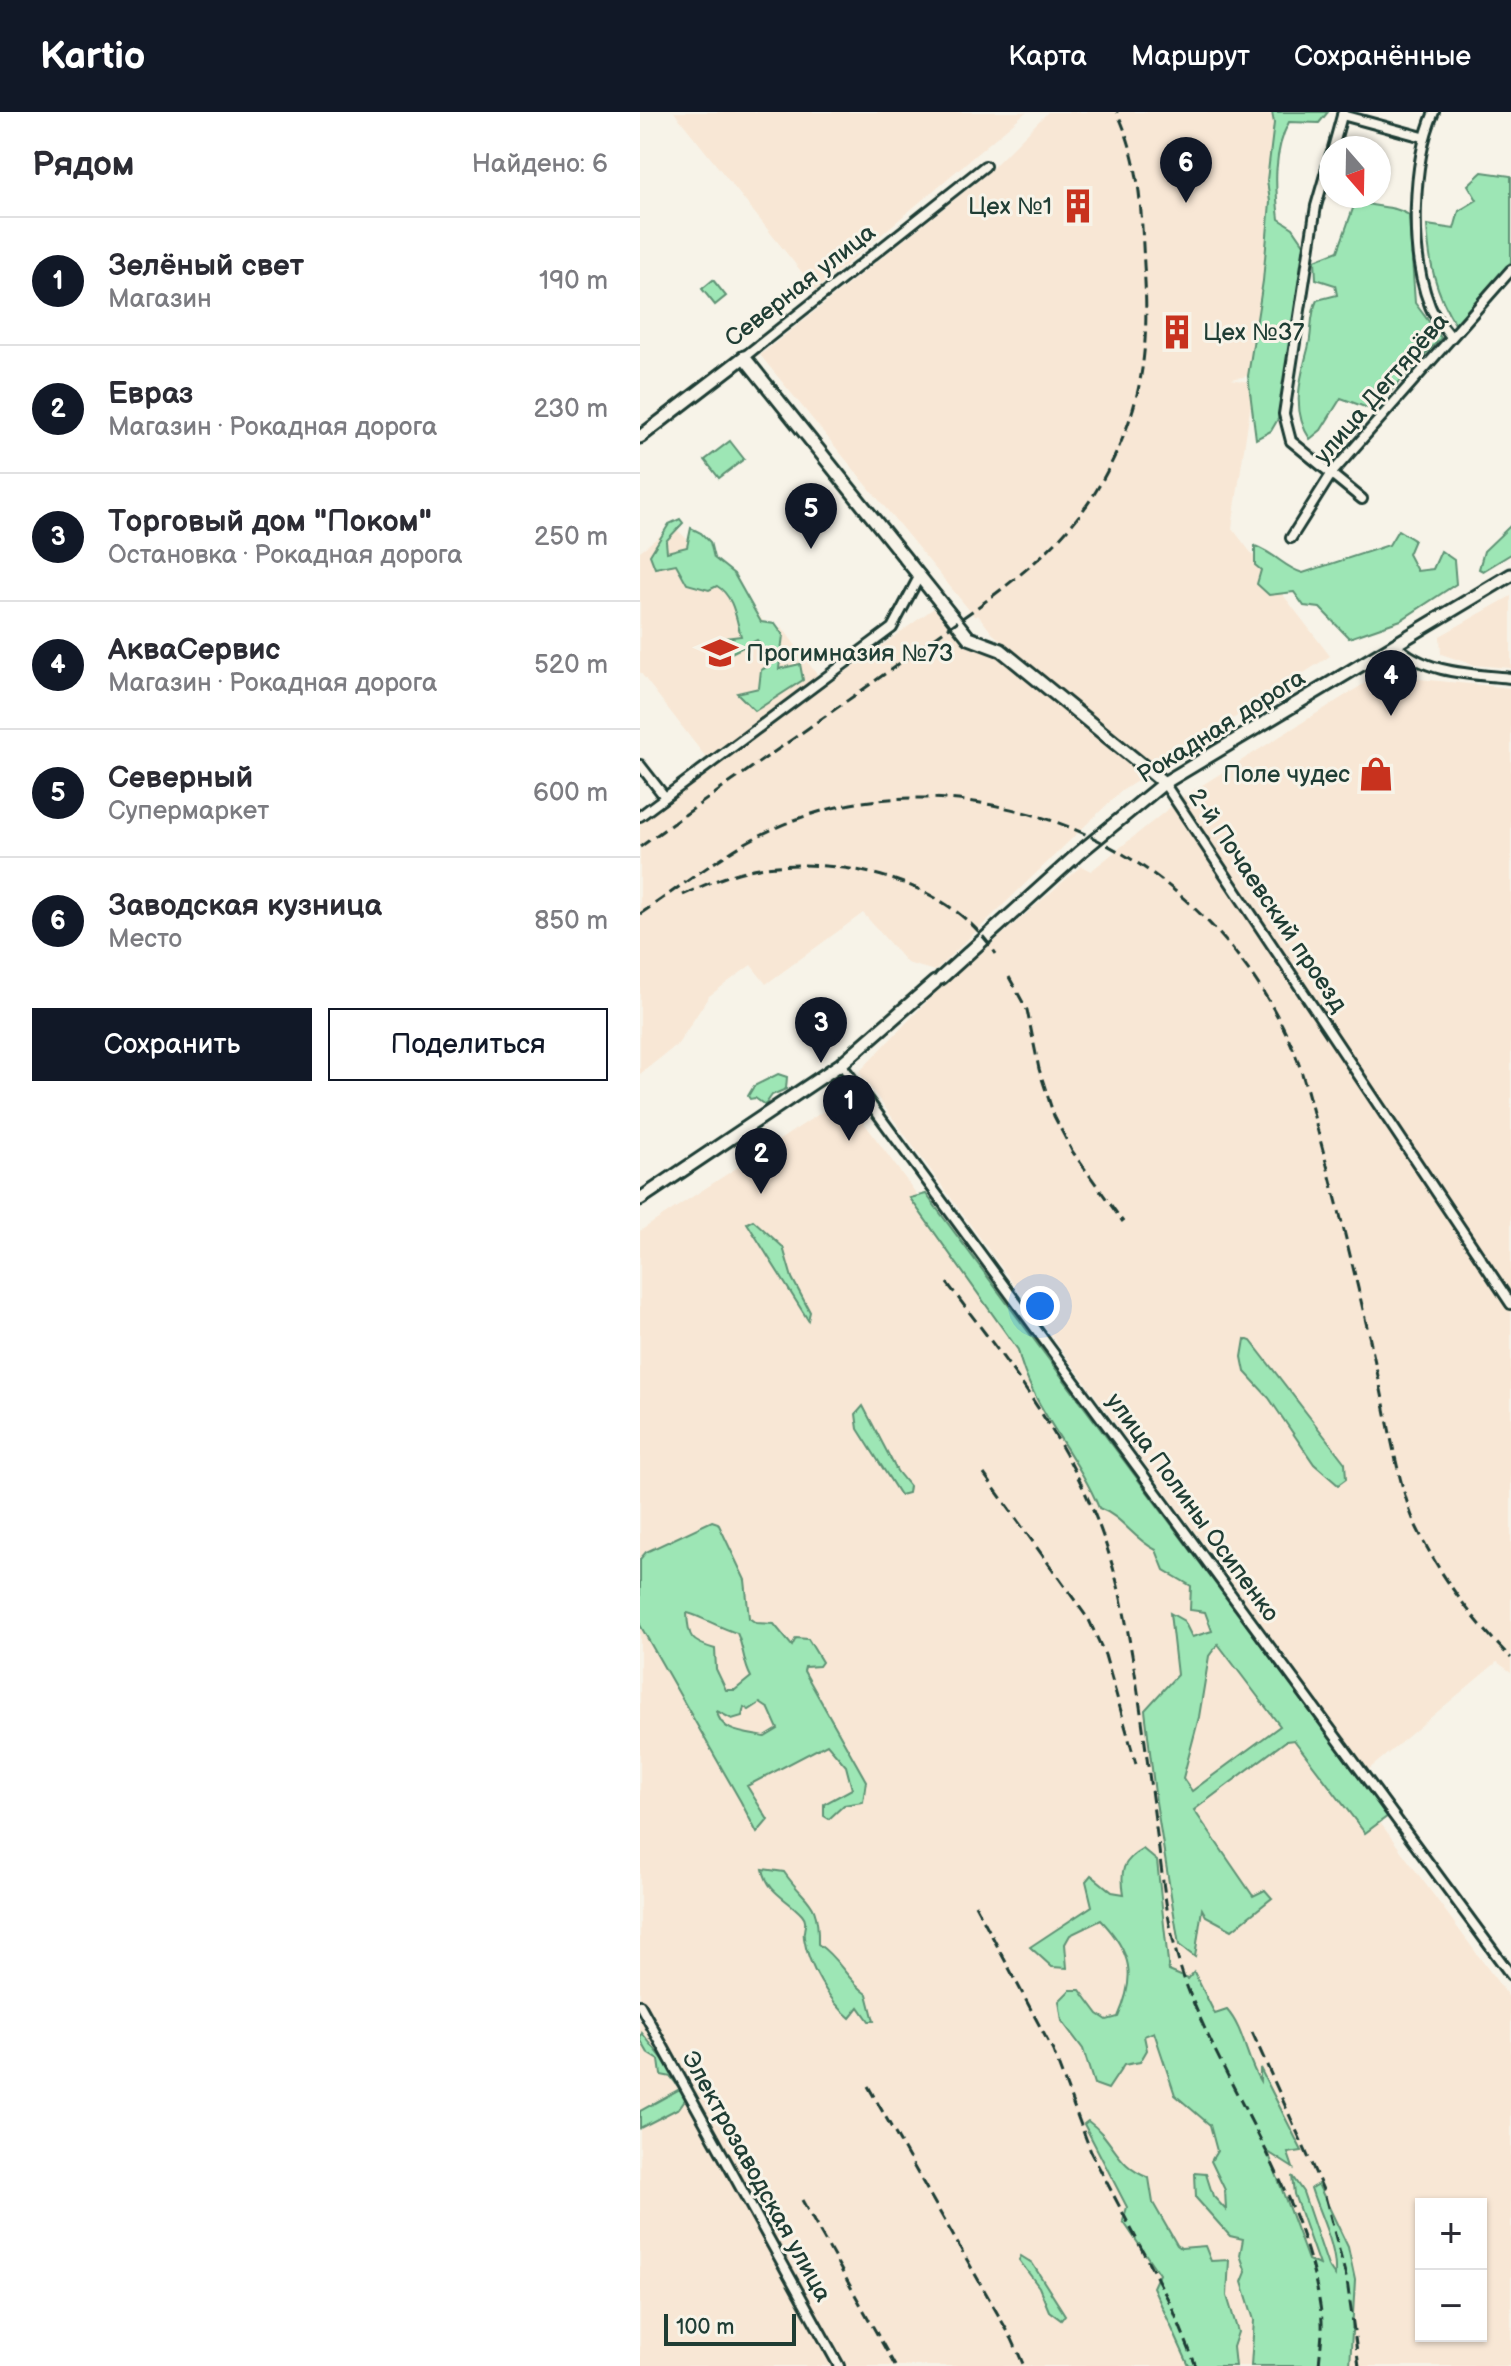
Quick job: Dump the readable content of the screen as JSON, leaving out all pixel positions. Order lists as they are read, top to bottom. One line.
{"streets":{"main road":["Северная улица","Рокадная дорога","2-й Почаевский проезд"],"street":["улица Дегтярёва","улица Полины Осипенко","Электрозаводская улица"]},"crossings":[["Северная улица","2-й Почаевский проезд"],["Рокадная дорога","2-й Почаевский проезд"],["Рокадная дорога","улица Полины Осипенко"]],"places":{"building":["Цех №1","Цех №37"],"school or university":["Прогимназия №73"],"shop":["Поле чудес"]},"scale_bar":"100 m","north":"bottom","page":{"header":"Kartio","nav":["Карта","Маршрут","Сохранённые"],"heading":["Рядом","Найдено: 6"],"pins":["6","5","4","3","1","2"],"list":[{"mark":"1","name":"Зелёный свет","note":"Магазин","value":"190 m"},{"mark":"2","name":"Евраз","note":"Магазин · Рокадная дорога","value":"230 m"},{"mark":"3","name":"Торговый дом \"Поком\"","note":"Остановка · Рокадная дорога","value":"250 m"},{"mark":"4","name":"АкваСервис","note":"Магазин · Рокадная дорога","value":"520 m"},{"mark":"5","name":"Северный","note":"Супермаркет","value":"600 m"},{"mark":"6","name":"Заводская кузница","note":"Место","value":"850 m"}],"buttons":["Сохранить","Поделиться"],"map_buttons":["+","−"],"scale":"100 m"}}
